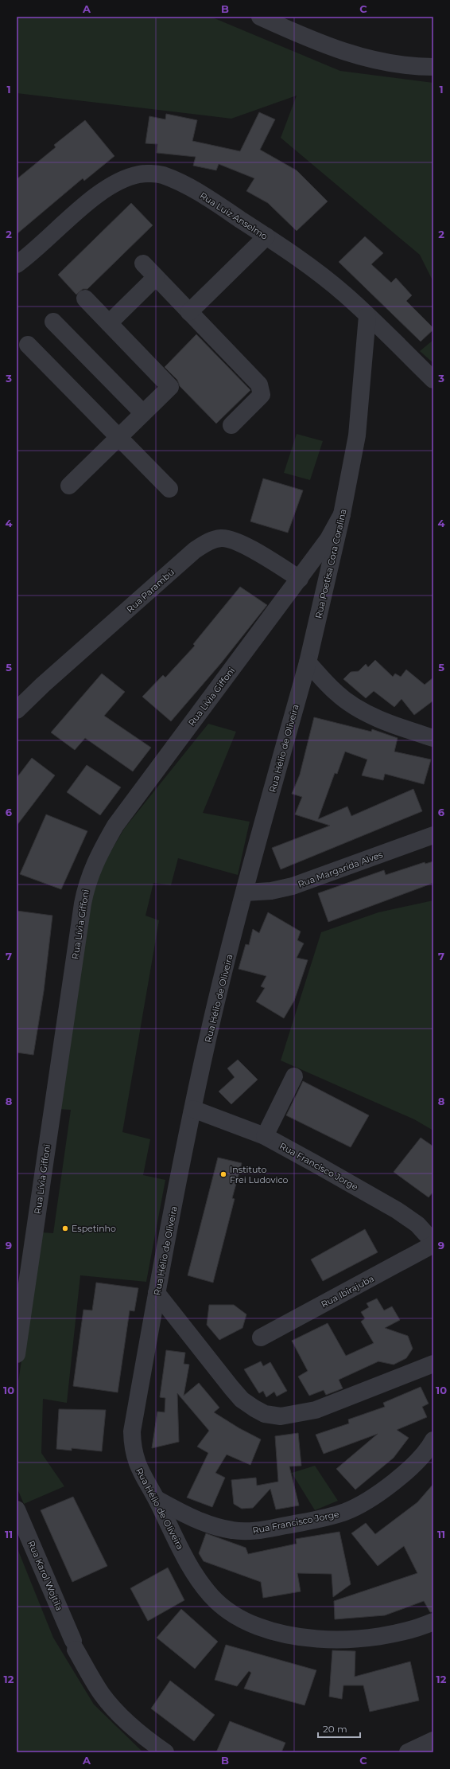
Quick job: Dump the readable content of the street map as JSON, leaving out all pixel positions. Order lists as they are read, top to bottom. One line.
{"streets":{"street":["Rua Luiz Anselmo","Rua Poetisa Cora Coralina","Rua Parambú","Rua Lívia Giffoni","Rua Hélio de Oliveira","Rua Margarida Alves","Rua Francisco Jorge","Rua Ibirajuba","Rua Karol Wojtila"]},"crossings":[["Rua Luiz Anselmo","Rua Poetisa Cora Coralina"],["Rua Poetisa Cora Coralina","Rua Lívia Giffoni"],["Rua Poetisa Cora Coralina","Rua Hélio de Oliveira"],["Rua Parambú","Rua Lívia Giffoni"],["Rua Hélio de Oliveira","Rua Margarida Alves"],["Rua Hélio de Oliveira","Rua Francisco Jorge"]],"places":["Instituto Frei Ludovico","Espetinho"],"scale_bar":"20 m","grid":{"columns":["A","B","C"],"rows":["1","2","3","4","5","6","7","8","9","10","11","12"]}}
